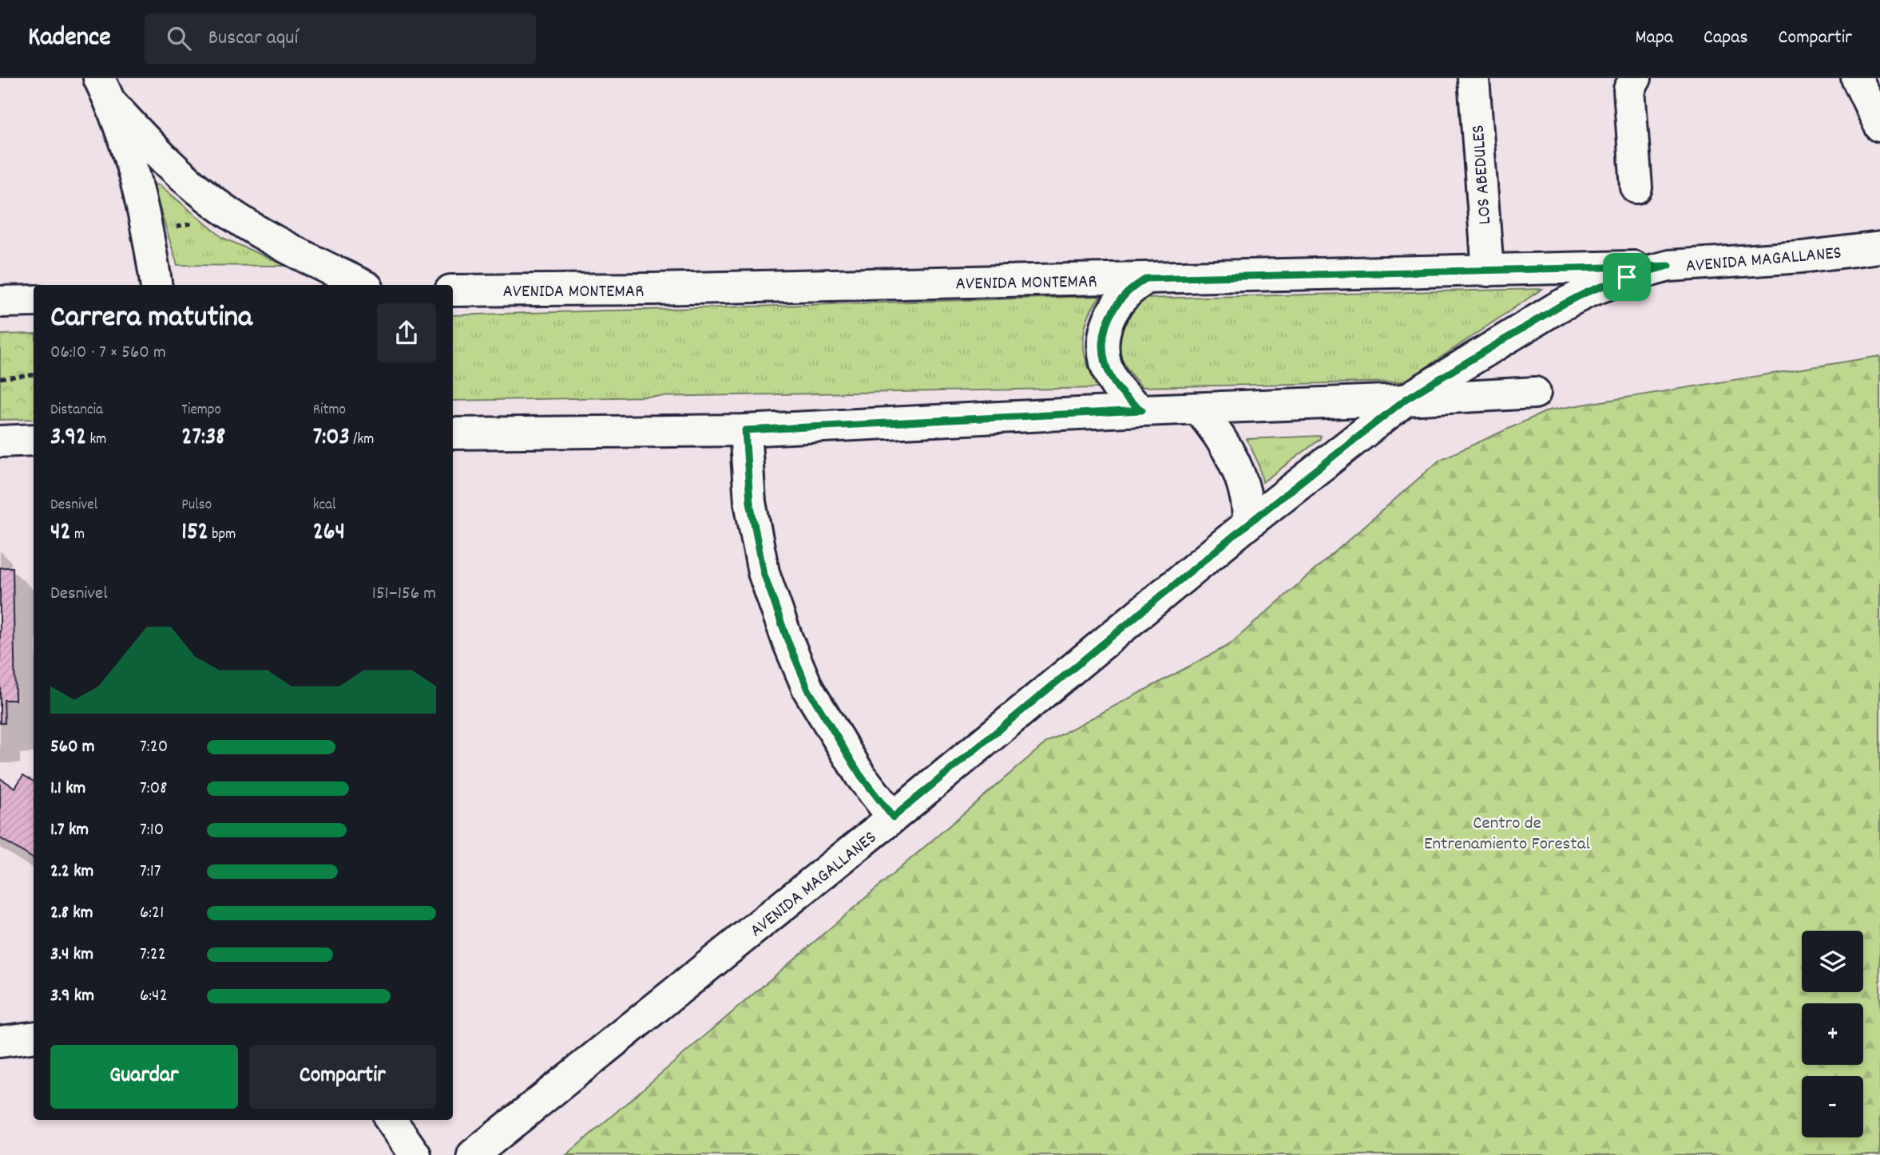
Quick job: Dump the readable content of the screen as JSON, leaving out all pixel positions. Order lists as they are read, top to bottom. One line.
{"streets":{"main road":["LOS ABEDULES","AVENIDA MAGALLANES","AVENIDA MONTEMAR"]},"crossings":[["LOS ABEDULES","AVENIDA MONTEMAR"],["AVENIDA MAGALLANES","AVENIDA MONTEMAR"]],"parks":["Centro de Entrenamiento Forestal"],"page":{"header":"Kadence","search":"Buscar aquí","nav":["Mapa","Capas","Compartir"],"heading":["Carrera matutina","06:10 · 7 × 560 m"],"stats":[["Distancia","3.92 km"],["Tiempo","27:38"],["Ritmo","7:03 /km"],["Desnivel","42 m"],["Pulso","152 bpm"],["kcal","264"]],"chart":["Desnivel","151–156 m"],"list":[{"name":"560 m","note":"7:20"},{"name":"1.1 km","note":"7:08"},{"name":"1.7 km","note":"7:10"},{"name":"2.2 km","note":"7:17"},{"name":"2.8 km","note":"6:21"},{"name":"3.4 km","note":"7:22"},{"name":"3.9 km","note":"6:42"}],"map_buttons":["+","−"],"buttons":["Guardar","Compartir"]}}
